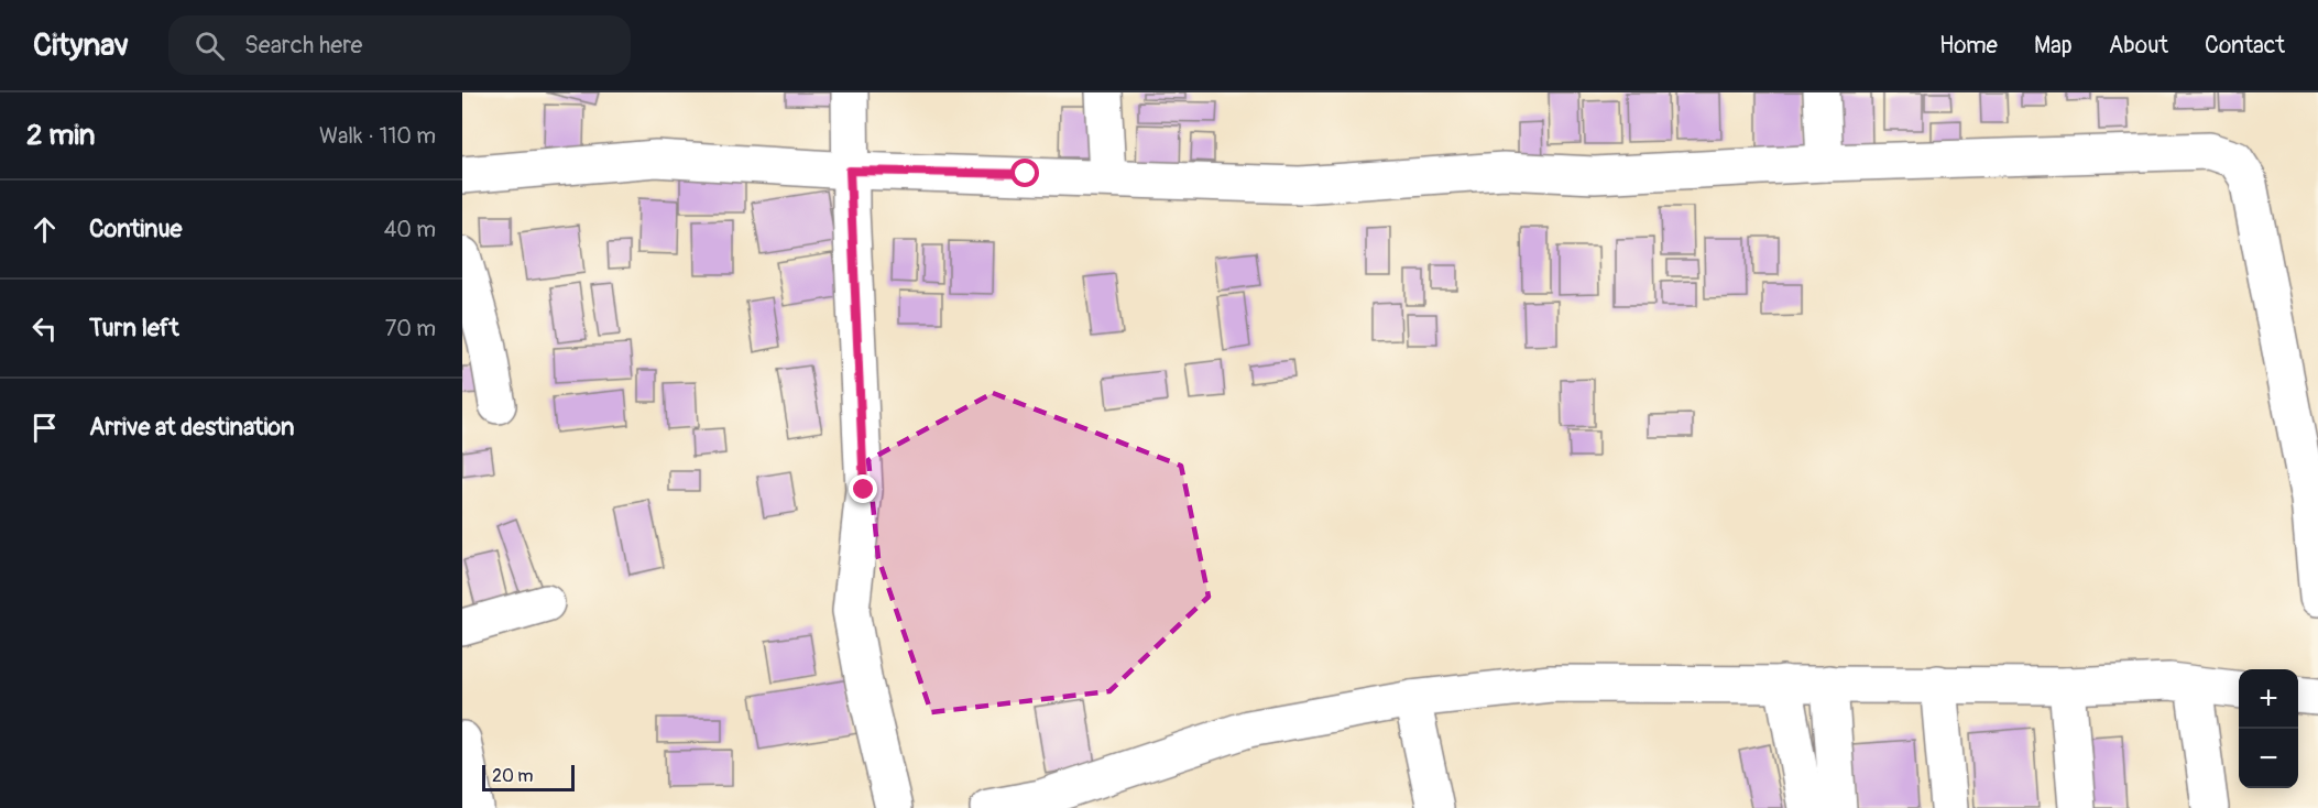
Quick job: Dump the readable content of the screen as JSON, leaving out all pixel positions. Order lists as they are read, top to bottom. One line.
{"scale_bar":"20 m","page":{"header":"Citynav","search":"Search here","nav":["Home","Map","About","Contact"],"heading":["2 min","Walk · 110 m"],"list":[["Continue","40 m"],["Turn left","70 m"],"Arrive at destination"],"map_buttons":["+","−"],"scale":"20 m"}}
